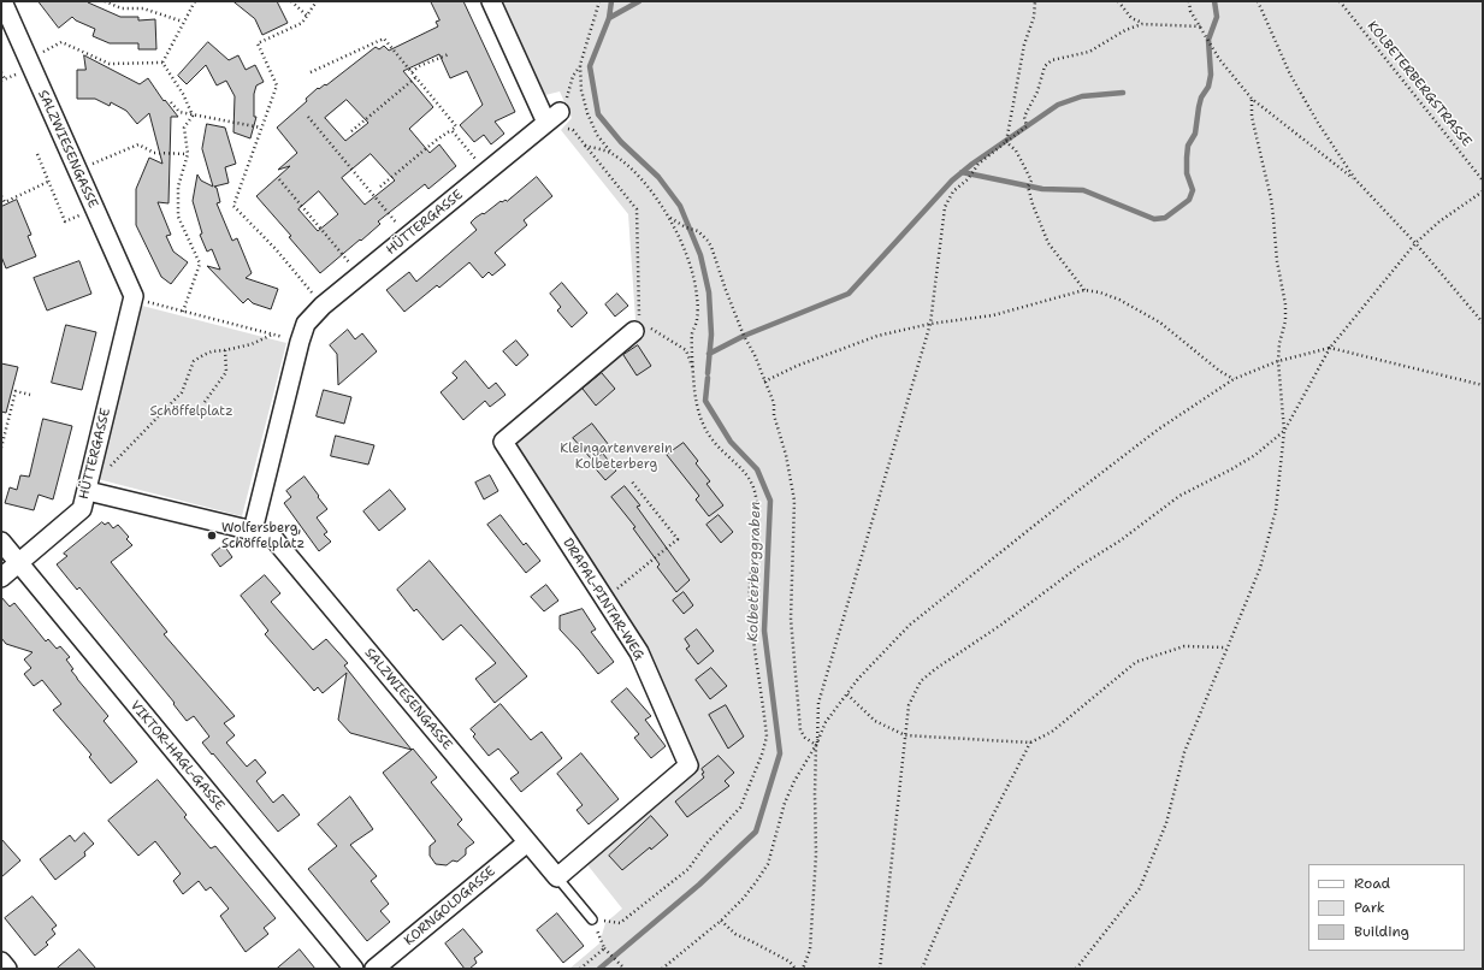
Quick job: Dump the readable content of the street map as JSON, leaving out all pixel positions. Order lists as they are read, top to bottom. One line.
{"streets":{"street":["SALZWIESENGASSE","HÜTTERGASSE","DRAPAL-PINTAR-WEG","VIKTOR-HAGL-GASSE","KORNGOLDGASSE"],"path":["KOLBETERBERGSTRASSE"]},"crossings":[["SALZWIESENGASSE","HÜTTERGASSE"],["SALZWIESENGASSE","DRAPAL-PINTAR-WEG"],["SALZWIESENGASSE","KORNGOLDGASSE"],["HÜTTERGASSE","VIKTOR-HAGL-GASSE"]],"water":["Kolbeterberggraben"],"parks":["Schöffelplatz","Kleingartenverein Kolbeterberg"],"places":["Wolfersberg, Schöffelplatz"],"legend":["Road","Park","Building"]}
